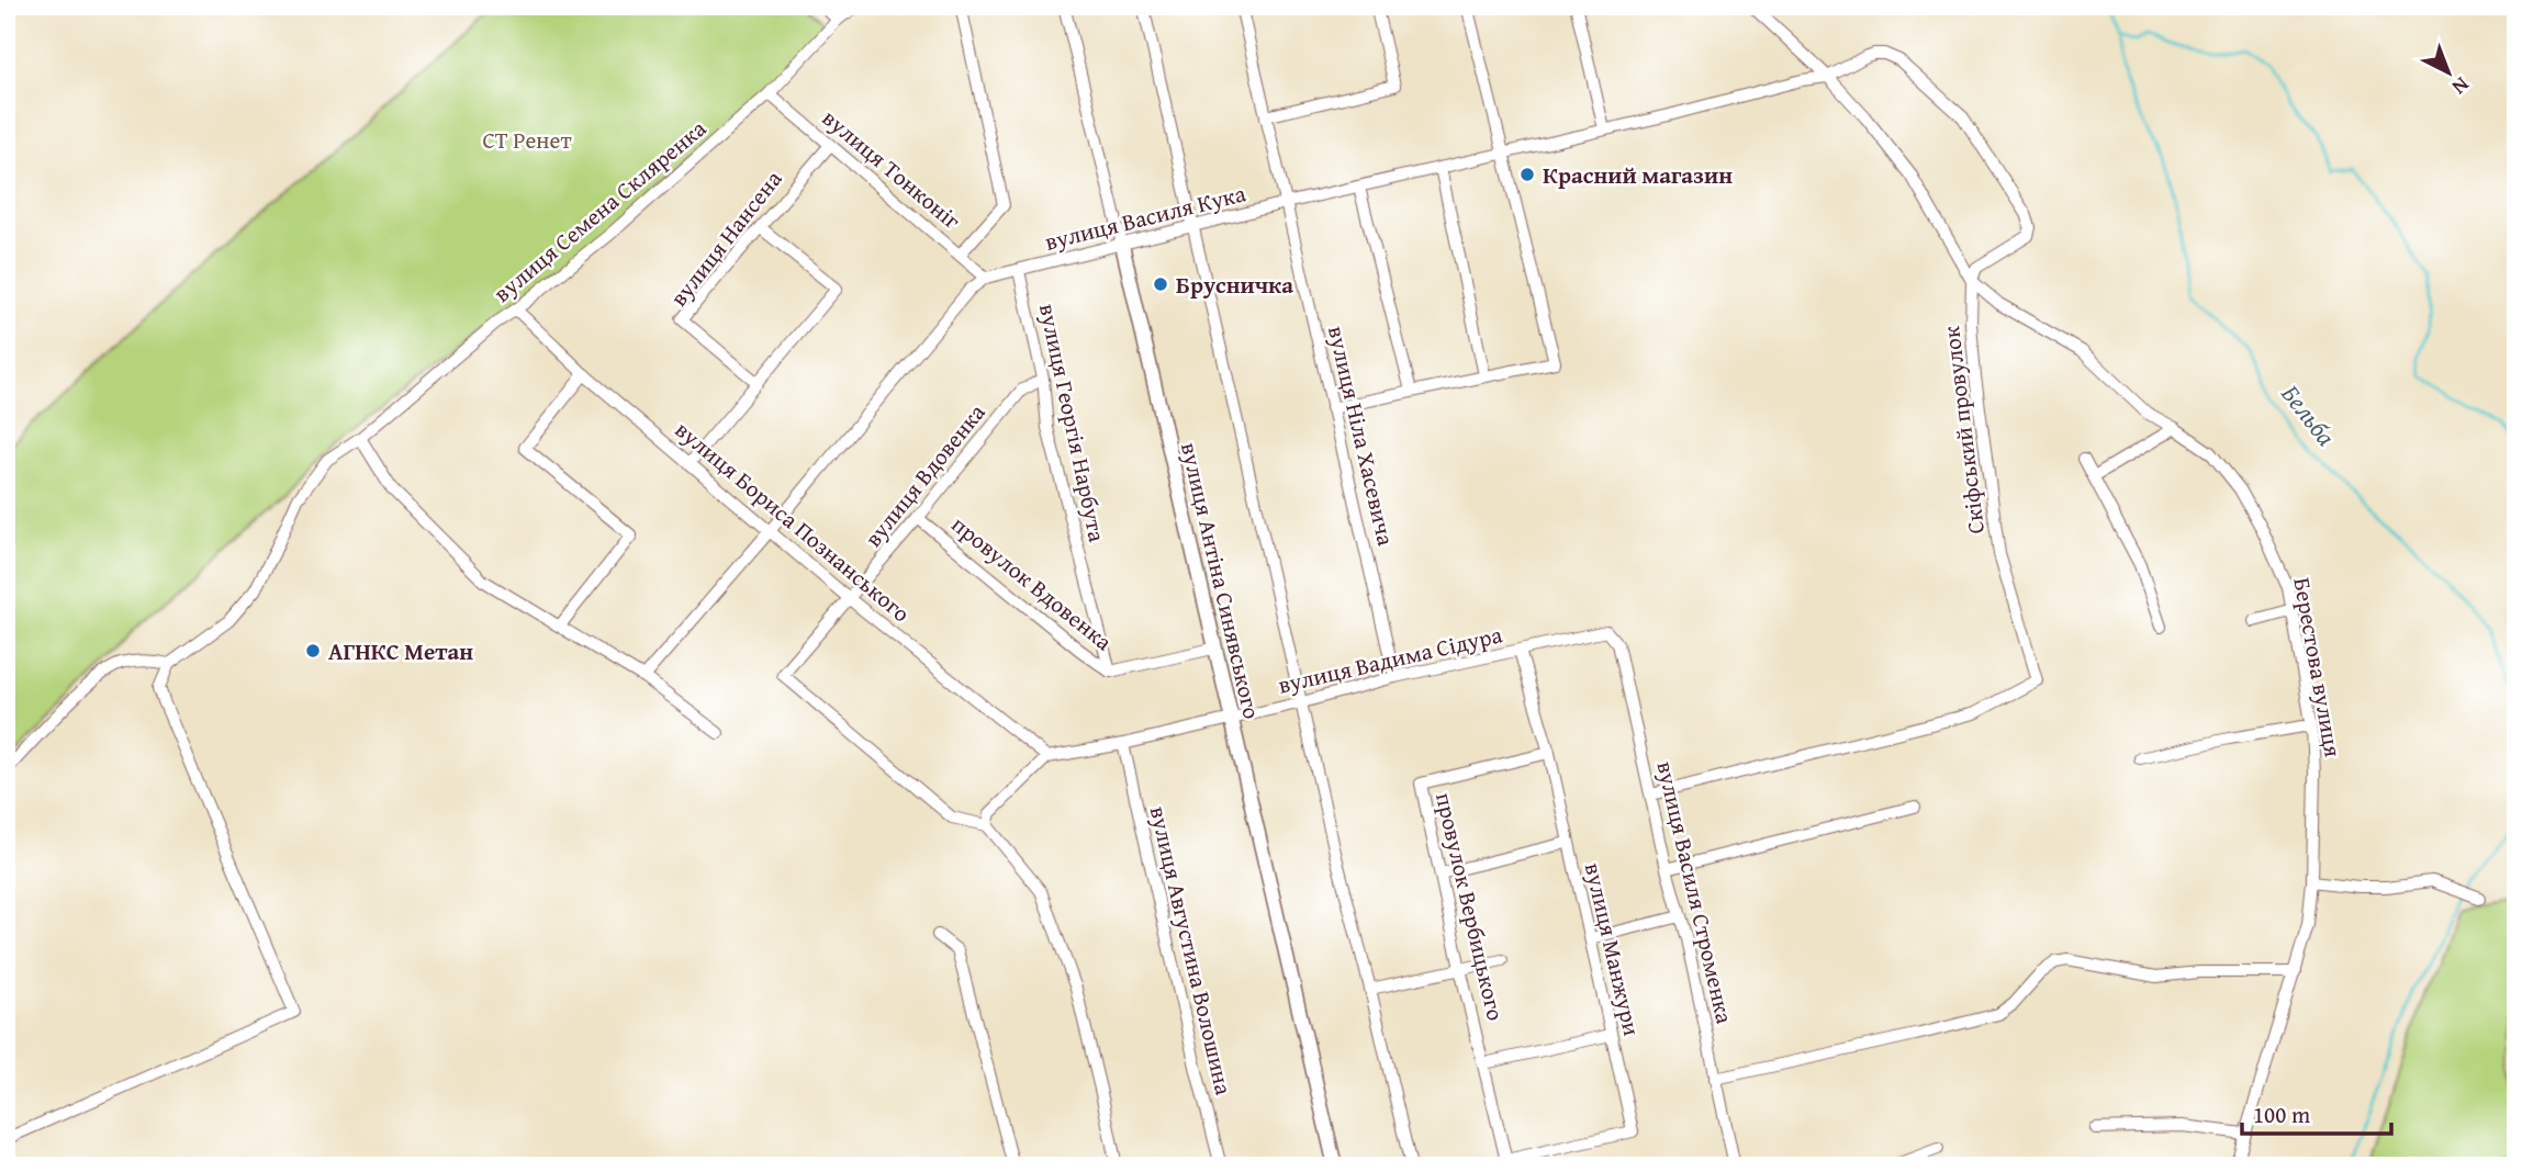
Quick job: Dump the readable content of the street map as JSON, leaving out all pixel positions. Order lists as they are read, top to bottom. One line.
{"streets":{"street":["вулиця Тонконіг","вулиця Семена Скляренка","вулиця Василя Кука","вулиця Нансена","вулиця Георгія Нарбута","Скіфський провулок","вулиця Ніла Хасевича","вулиця Вдовенка","вулиця Бориса Познанського","вулиця Антіна Синявського","провулок Вдовенка","вулиця Вадима Сідура","Берестова вулиця","вулиця Василя Строменка","провулок Вербицького","вулиця Манжури","вулиця Августина Волошина"]},"crossings":[["вулиця Тонконіг","вулиця Семена Скляренка"],["вулиця Тонконіг","вулиця Василя Кука"],["вулиця Тонконіг","вулиця Нансена"],["вулиця Семена Скляренка","вулиця Бориса Познанського"],["вулиця Василя Кука","вулиця Георгія Нарбута"],["вулиця Василя Кука","вулиця Ніла Хасевича"],["вулиця Василя Кука","вулиця Антіна Синявського"],["вулиця Георгія Нарбута","вулиця Вдовенка"],["вулиця Георгія Нарбута","провулок Вдовенка"],["Скіфський провулок","Берестова вулиця"],["Скіфський провулок","вулиця Василя Строменка"],["вулиця Ніла Хасевича","вулиця Вадима Сідура"],["вулиця Вдовенка","вулиця Бориса Познанського"],["вулиця Вдовенка","провулок Вдовенка"],["вулиця Бориса Познанського","вулиця Вадима Сідура"],["вулиця Антіна Синявського","провулок Вдовенка"],["вулиця Антіна Синявського","вулиця Вадима Сідура"],["вулиця Вадима Сідура","вулиця Василя Строменка"],["вулиця Вадима Сідура","вулиця Манжури"],["вулиця Вадима Сідура","вулиця Августина Волошина"],["провулок Вербицького","вулиця Манжури"]],"water":["Бельба"],"parks":["СТ Ренет"],"places":["Красний магазин","Брусничка","АГНКС Метан"],"scale_bar":"100 m","north":"bottom right"}
